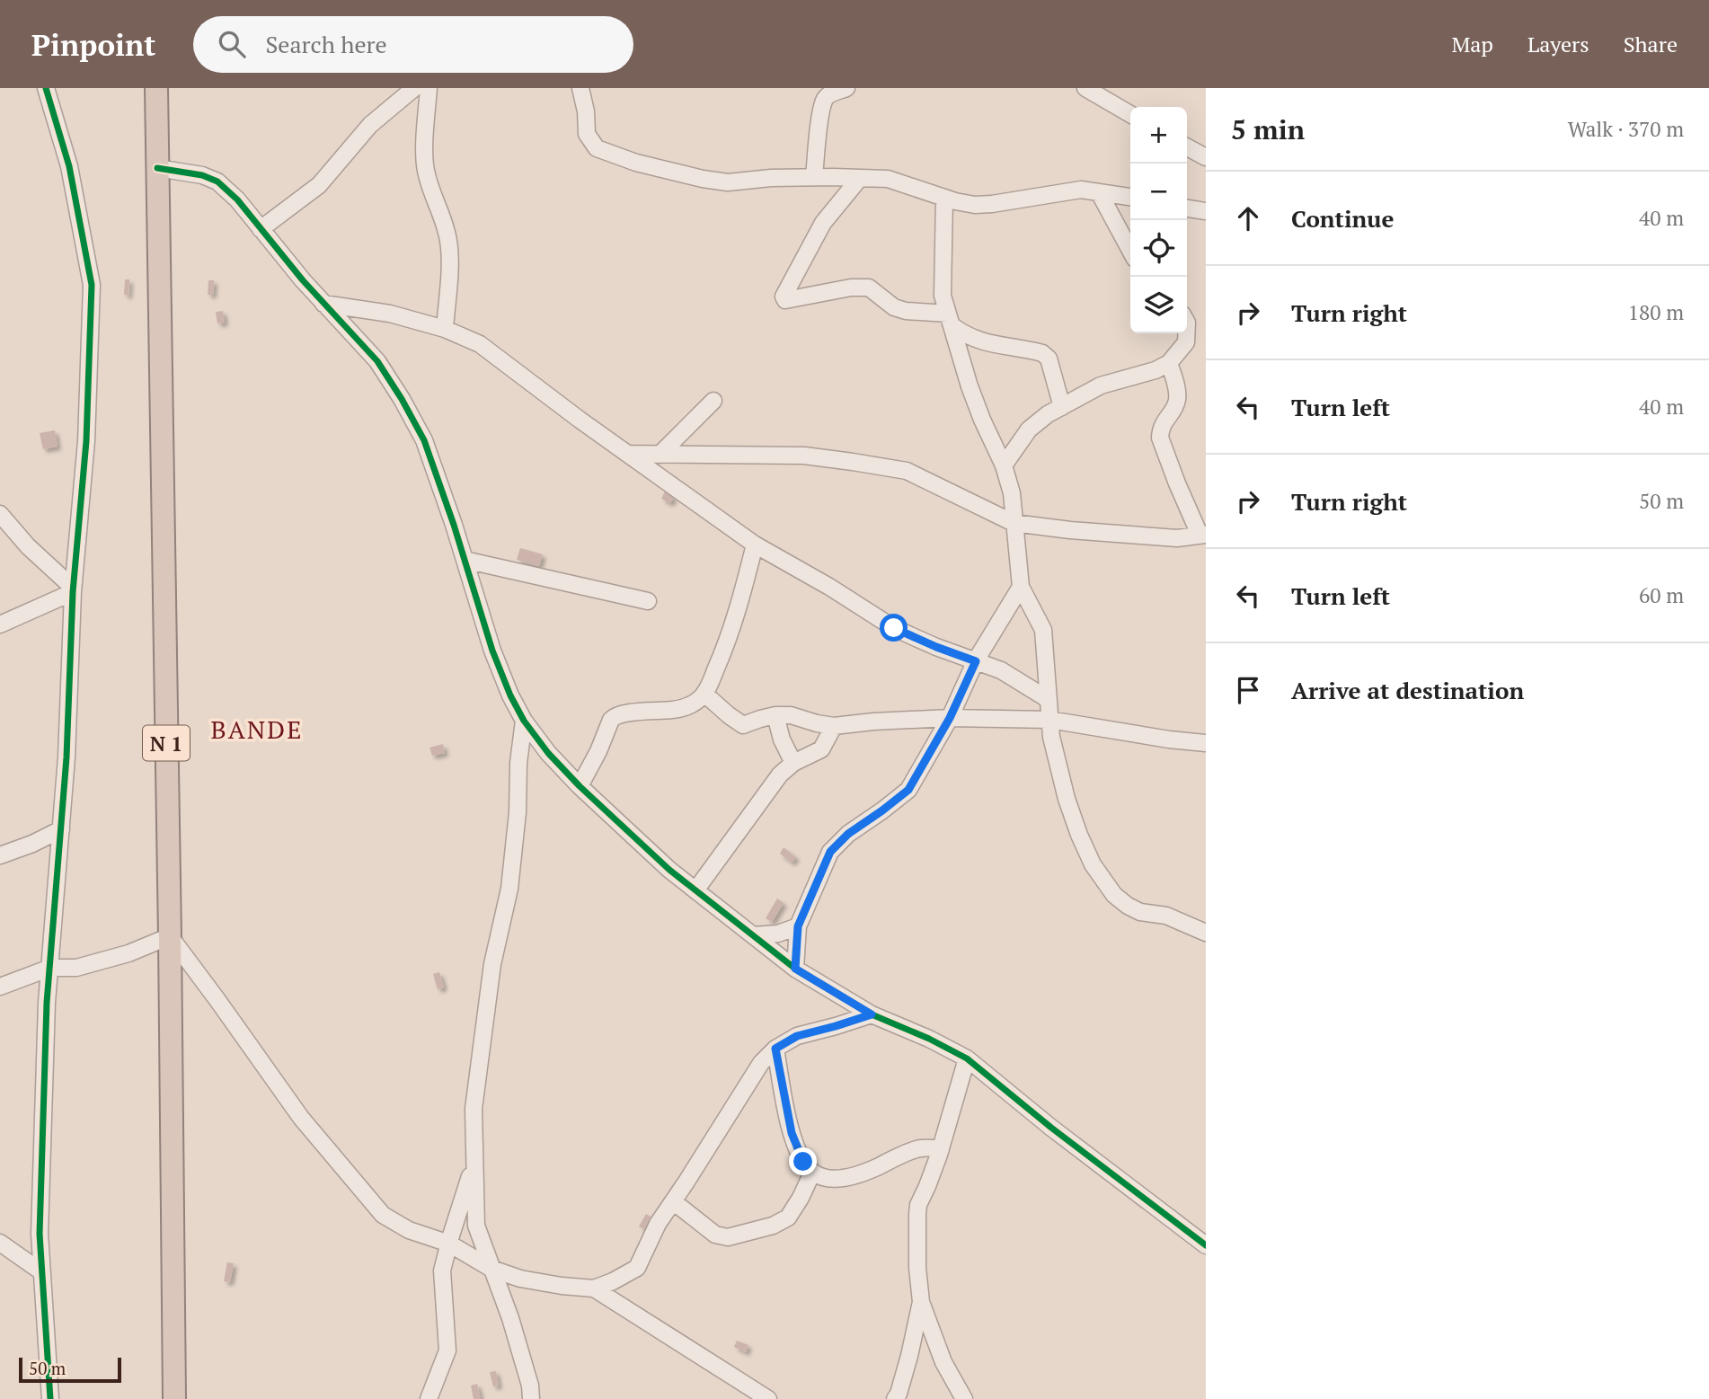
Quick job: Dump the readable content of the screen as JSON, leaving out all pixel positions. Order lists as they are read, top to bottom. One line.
{"streets":{"highway":["N 1"]},"districts":["BANDE"],"scale_bar":"50 m","page":{"header":"Pinpoint","search":"Search here","nav":["Map","Layers","Share"],"heading":["5 min","Walk · 370 m"],"map_buttons":["+","−"],"list":[["Continue","40 m"],["Turn right","180 m"],["Turn left","40 m"],["Turn right","50 m"],["Turn left","60 m"],"Arrive at destination"],"scale":"50 m"}}
